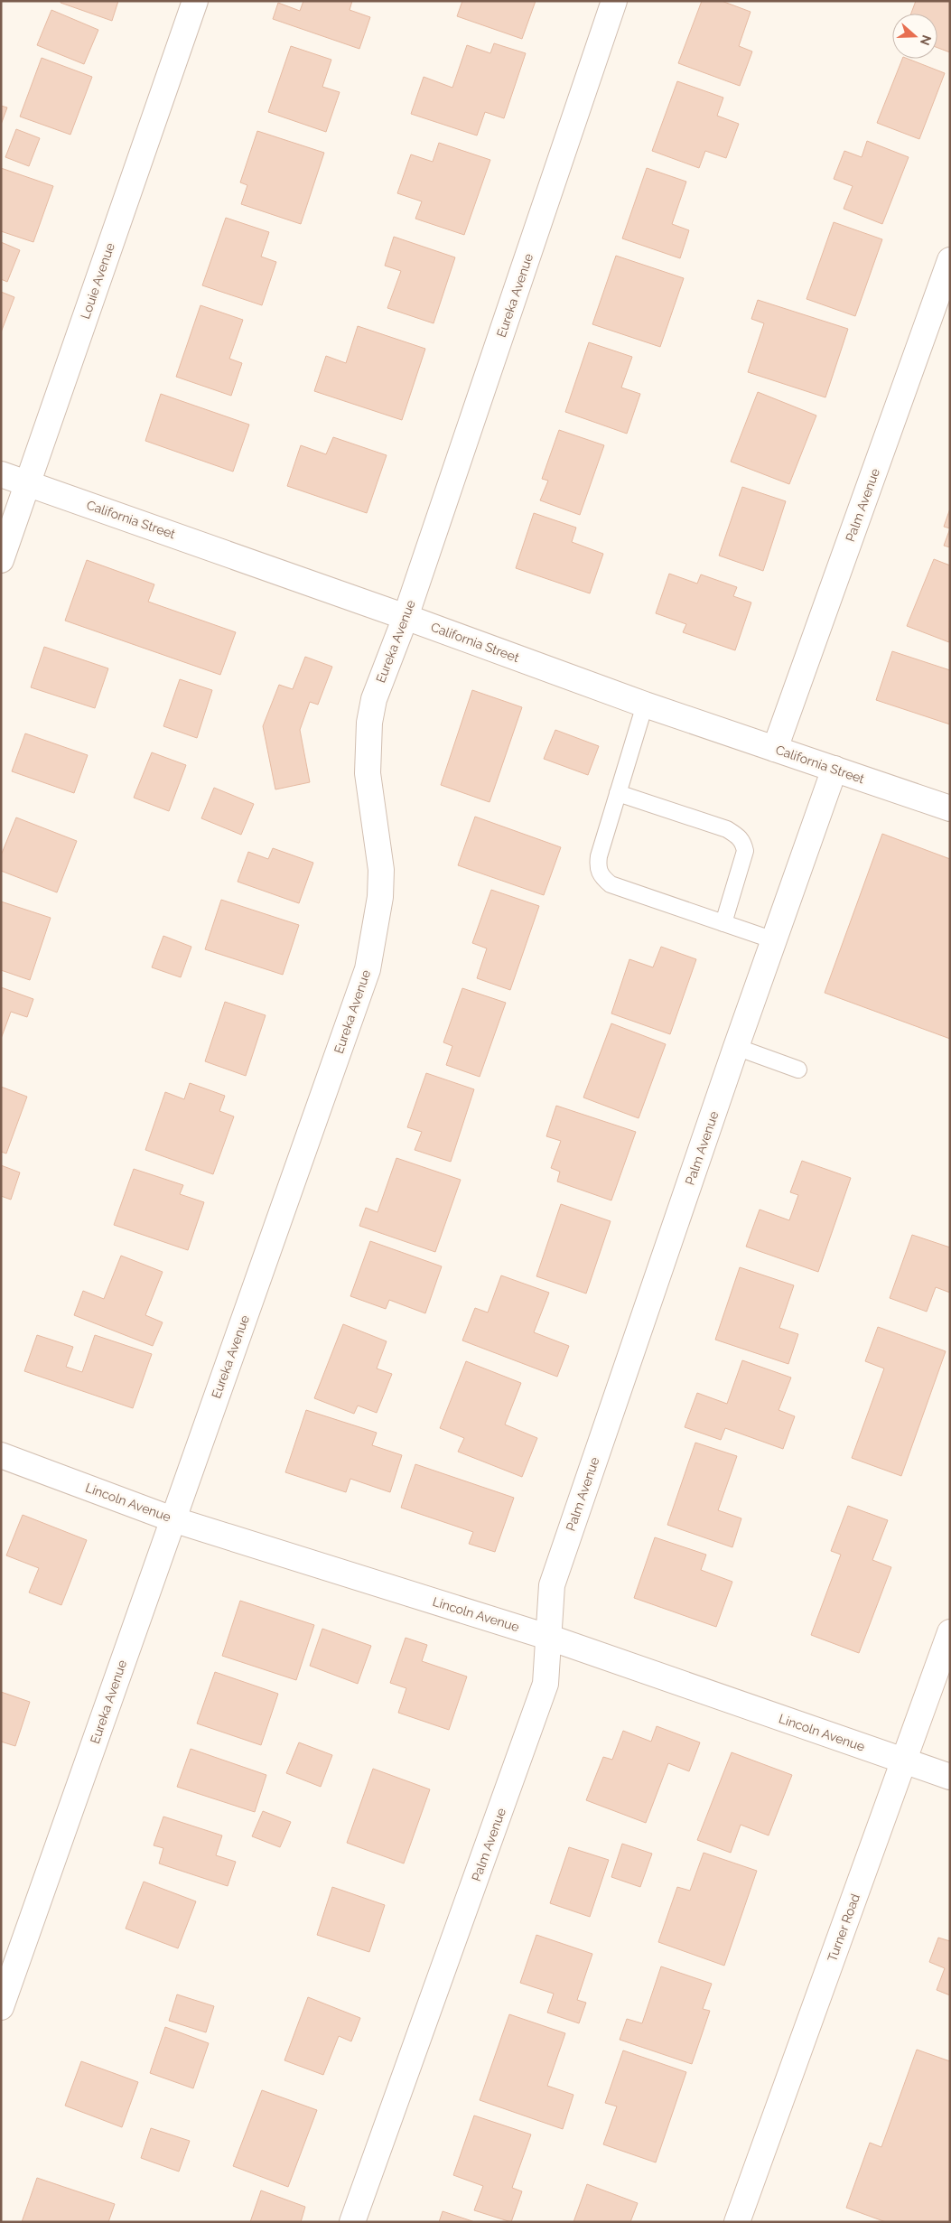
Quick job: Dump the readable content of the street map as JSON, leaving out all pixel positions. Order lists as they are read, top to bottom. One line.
{"streets":{"street":["Louie Avenue","Eureka Avenue","Palm Avenue","California Street","Lincoln Avenue","Turner Road"]},"crossings":[["Louie Avenue","California Street"],["Eureka Avenue","California Street"],["Eureka Avenue","Lincoln Avenue"],["Palm Avenue","California Street"],["Palm Avenue","Lincoln Avenue"],["Lincoln Avenue","Turner Road"]],"north":"right"}
